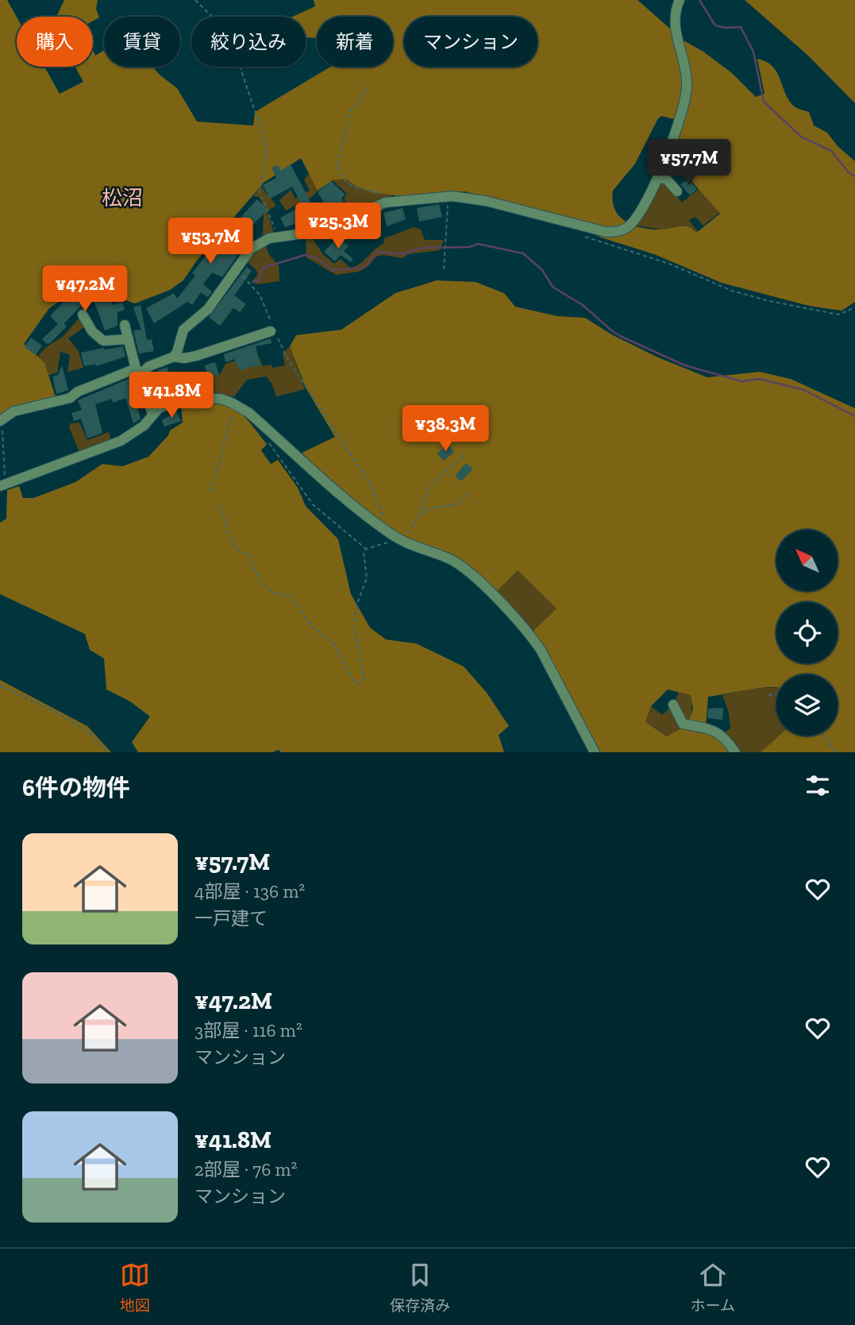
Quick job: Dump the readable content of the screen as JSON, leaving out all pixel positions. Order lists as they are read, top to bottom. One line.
{"districts":["松沼"],"north":"top left","page":{"chip":["購入","賃貸","絞り込み","新着","マンション"],"price":["¥57.7M","¥25.3M","¥53.7M","¥47.2M","¥41.8M","¥38.3M"],"heading":"6件の物件","list":[{"name":"¥57.7M","note":"4部屋 · 136 m² · 一戸建て"},{"name":"¥47.2M","note":"3部屋 · 116 m² · マンション"},{"name":"¥41.8M","note":"2部屋 · 76 m² · マンション"}],"tabs":["地図","保存済み","ホーム"]}}
